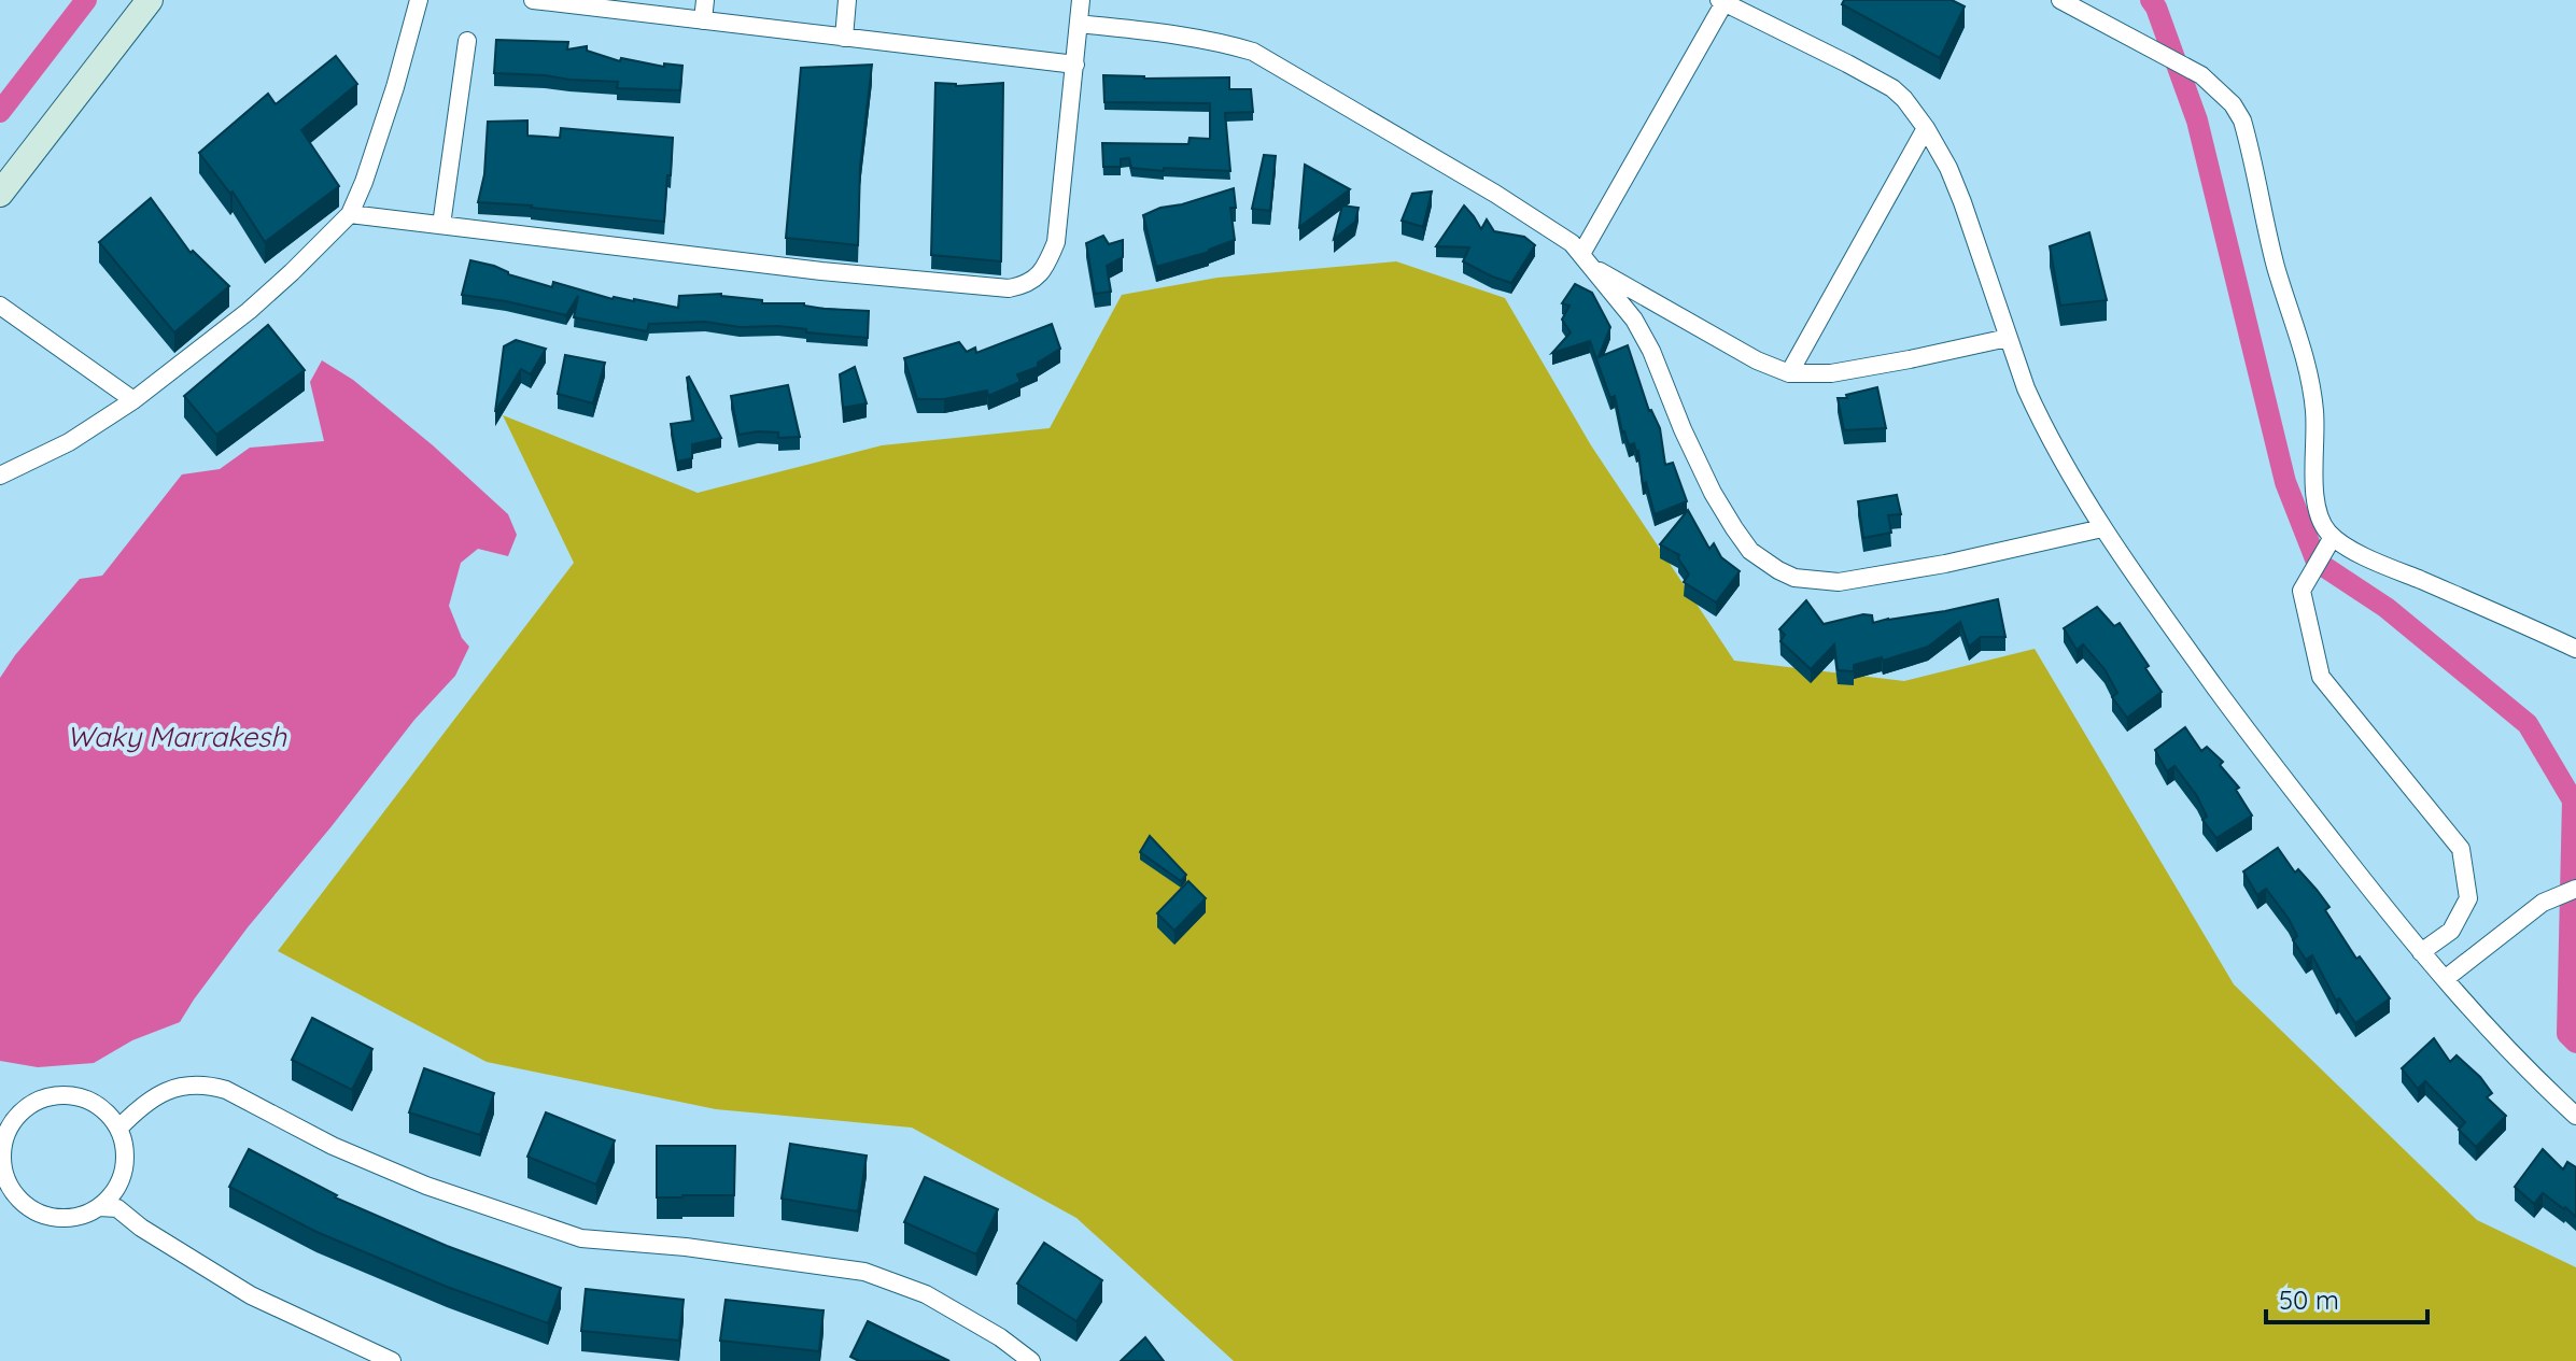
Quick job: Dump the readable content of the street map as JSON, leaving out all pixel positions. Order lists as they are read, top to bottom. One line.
{"water":["Waky Marrakesh"],"scale_bar":"50 m"}
